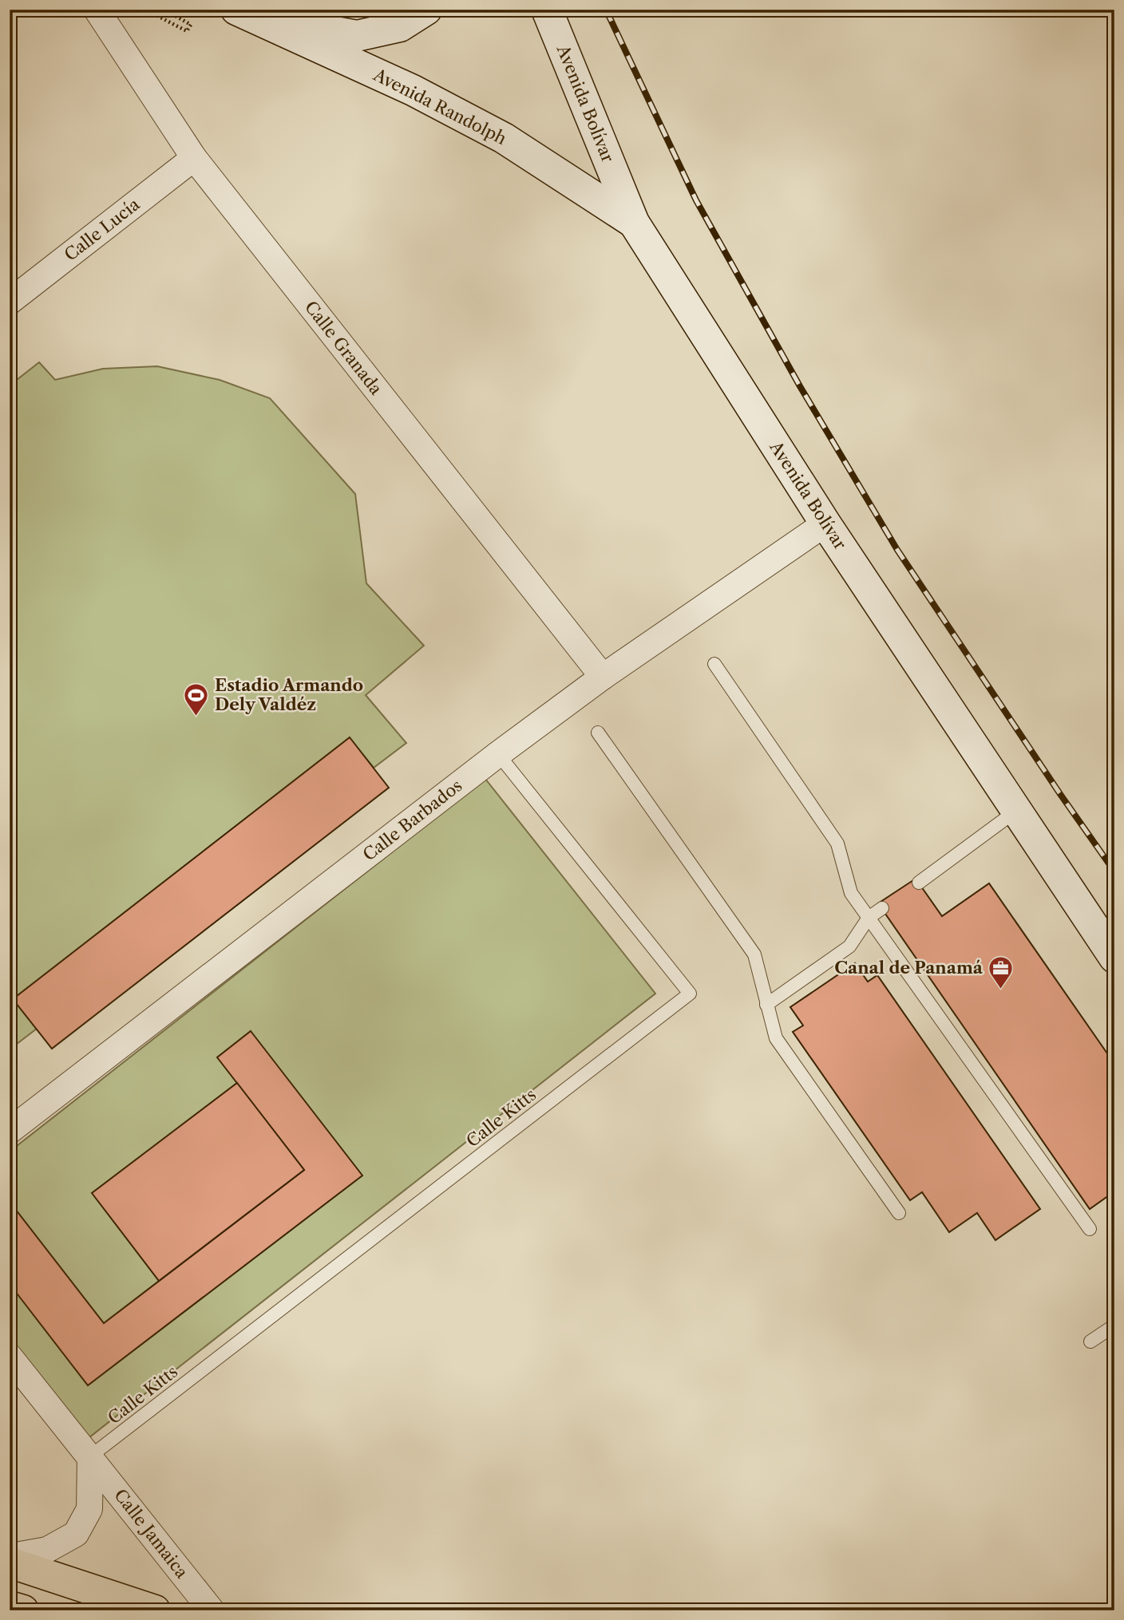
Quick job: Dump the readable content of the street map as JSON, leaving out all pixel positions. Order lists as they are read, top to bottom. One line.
{"streets":{"main road":["Avenida Bolívar","Avenida Randolph"],"street":["Calle Lucía","Calle Granada","Calle Barbados","Calle Jamaica"],"lane":["Calle Kitts"]},"crossings":[["Avenida Bolívar","Avenida Randolph"],["Avenida Bolívar","Calle Barbados"],["Calle Lucía","Calle Granada"],["Calle Granada","Calle Barbados"],["Calle Barbados","Calle Kitts"],["Calle Kitts","Calle Jamaica"]],"places":{"sports":["Estadio Armando Dely Valdéz"],"office":["Canal de Panamá"]}}
